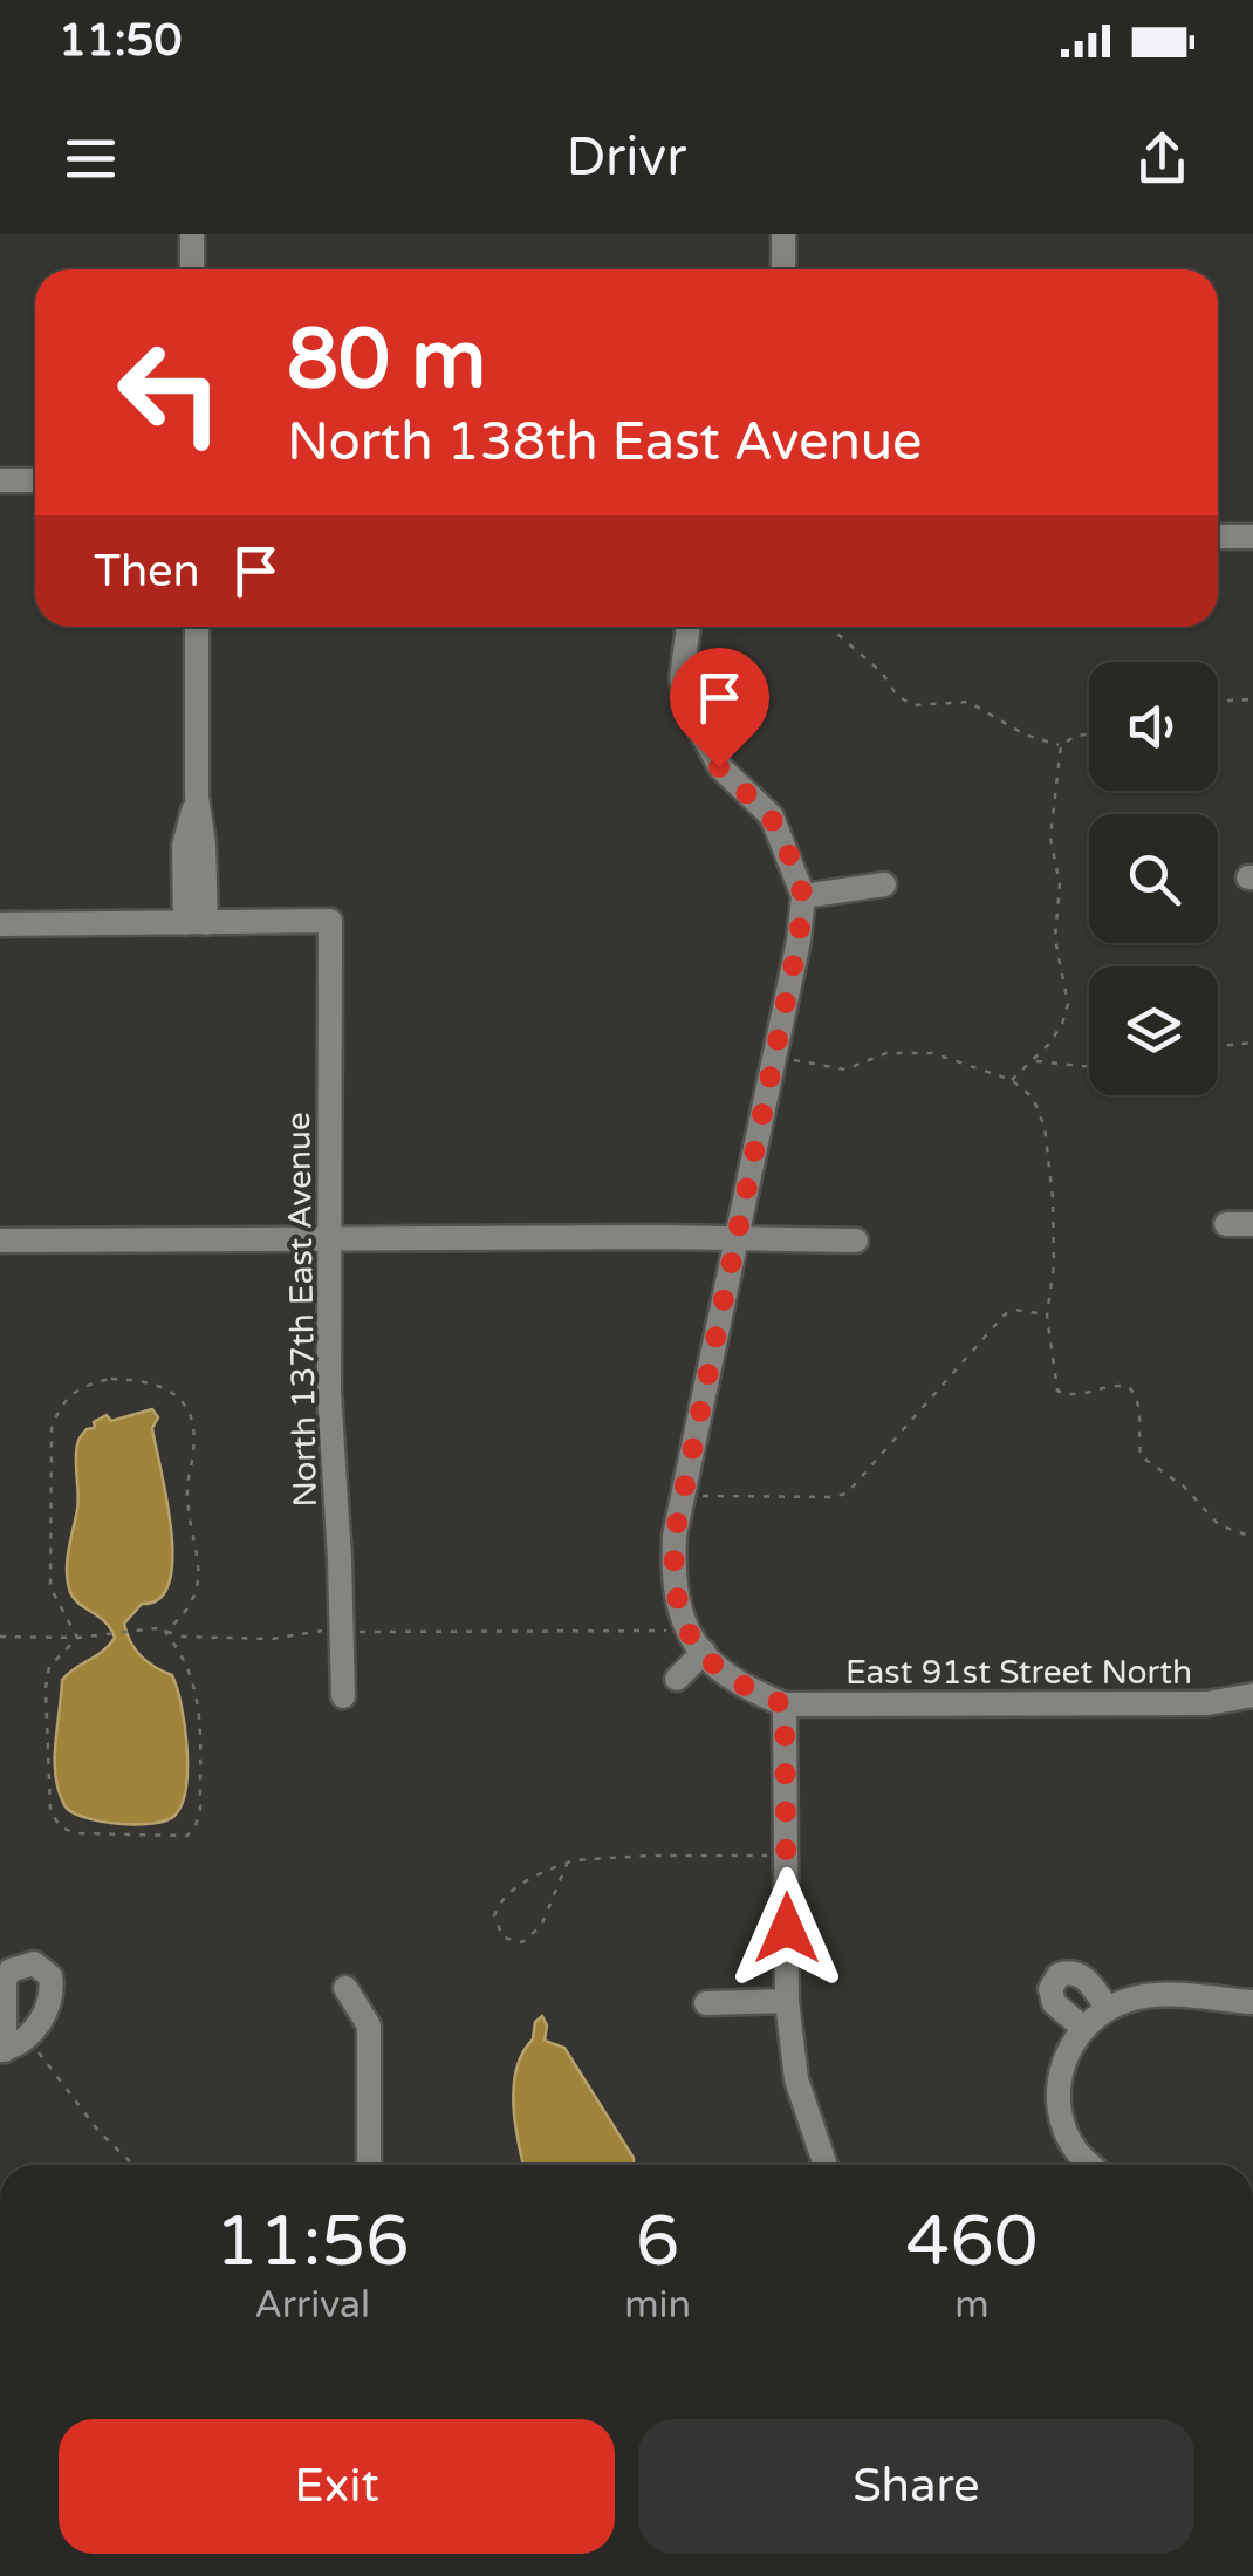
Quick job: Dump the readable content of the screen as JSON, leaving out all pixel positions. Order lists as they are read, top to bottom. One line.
{"streets":{"street":["North 137th East Avenue","East 91st Street North"]},"page":{"status":"11:50","header":"Drivr","turn":["80 m","North 138th East Avenue"],"then":"Then","eta":["11:56","Arrival","6","min","460","m"],"buttons":["Exit","Share"]}}
